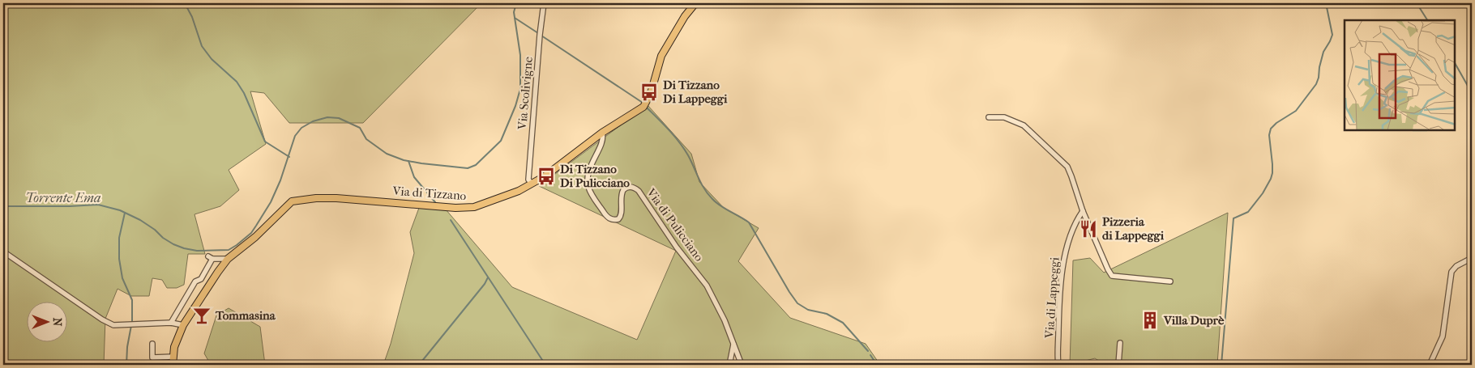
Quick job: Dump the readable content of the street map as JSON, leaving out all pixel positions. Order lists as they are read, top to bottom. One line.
{"streets":{"main road":["Via di Tizzano"],"street":["Via Scolivigne","Via di Pulicciano","Via di Lappeggi"]},"crossings":[["Via Scolivigne","Via di Tizzano"],["Via di Tizzano","Via di Pulicciano"]],"water":["Torrente Ema"],"places":{"bus stop":["Di Tizzano Di Lappeggi","Di Tizzano Di Pulicciano"],"restaurant":["Pizzeria di Lappeggi"],"bar":["Tommasina"],"building":["Villa Duprè"]},"north":"right"}
